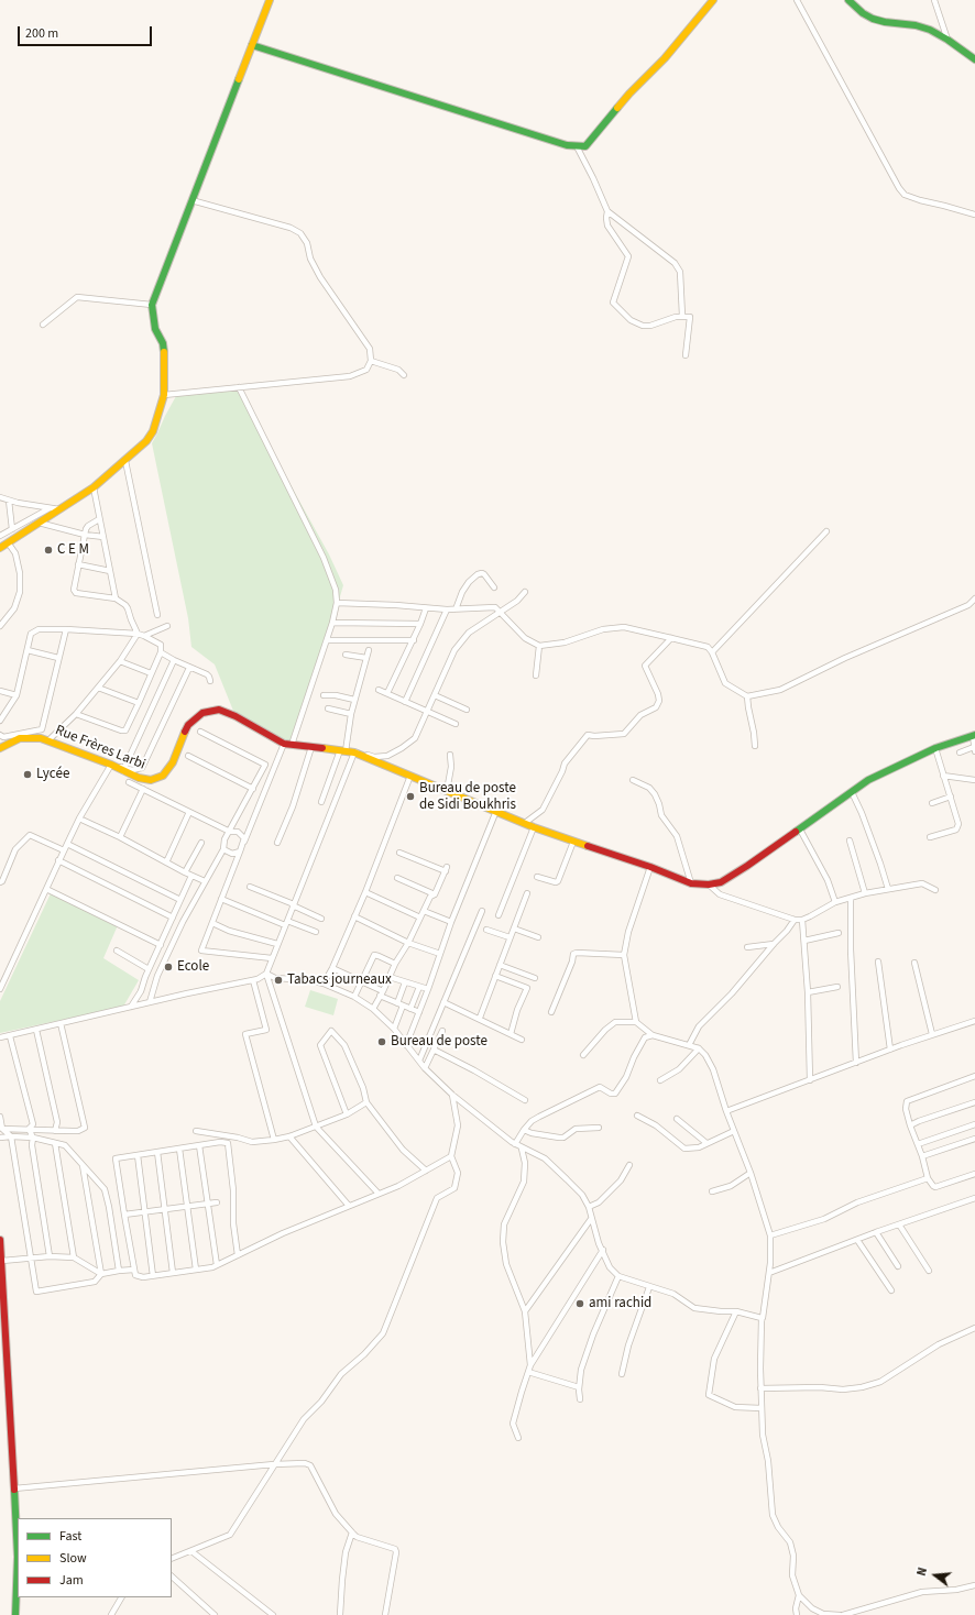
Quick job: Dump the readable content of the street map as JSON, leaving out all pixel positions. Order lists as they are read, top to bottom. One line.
{"streets":{"main road":["Rue Frères Larbi"]},"places":["C E M","Lycée","Bureau de poste de Sidi Boukhris","Ecole","Tabacs journeaux","Bureau de poste","ami rachid"],"legend":["Fast","Slow","Jam"],"scale_bar":"200 m","north":"left"}
